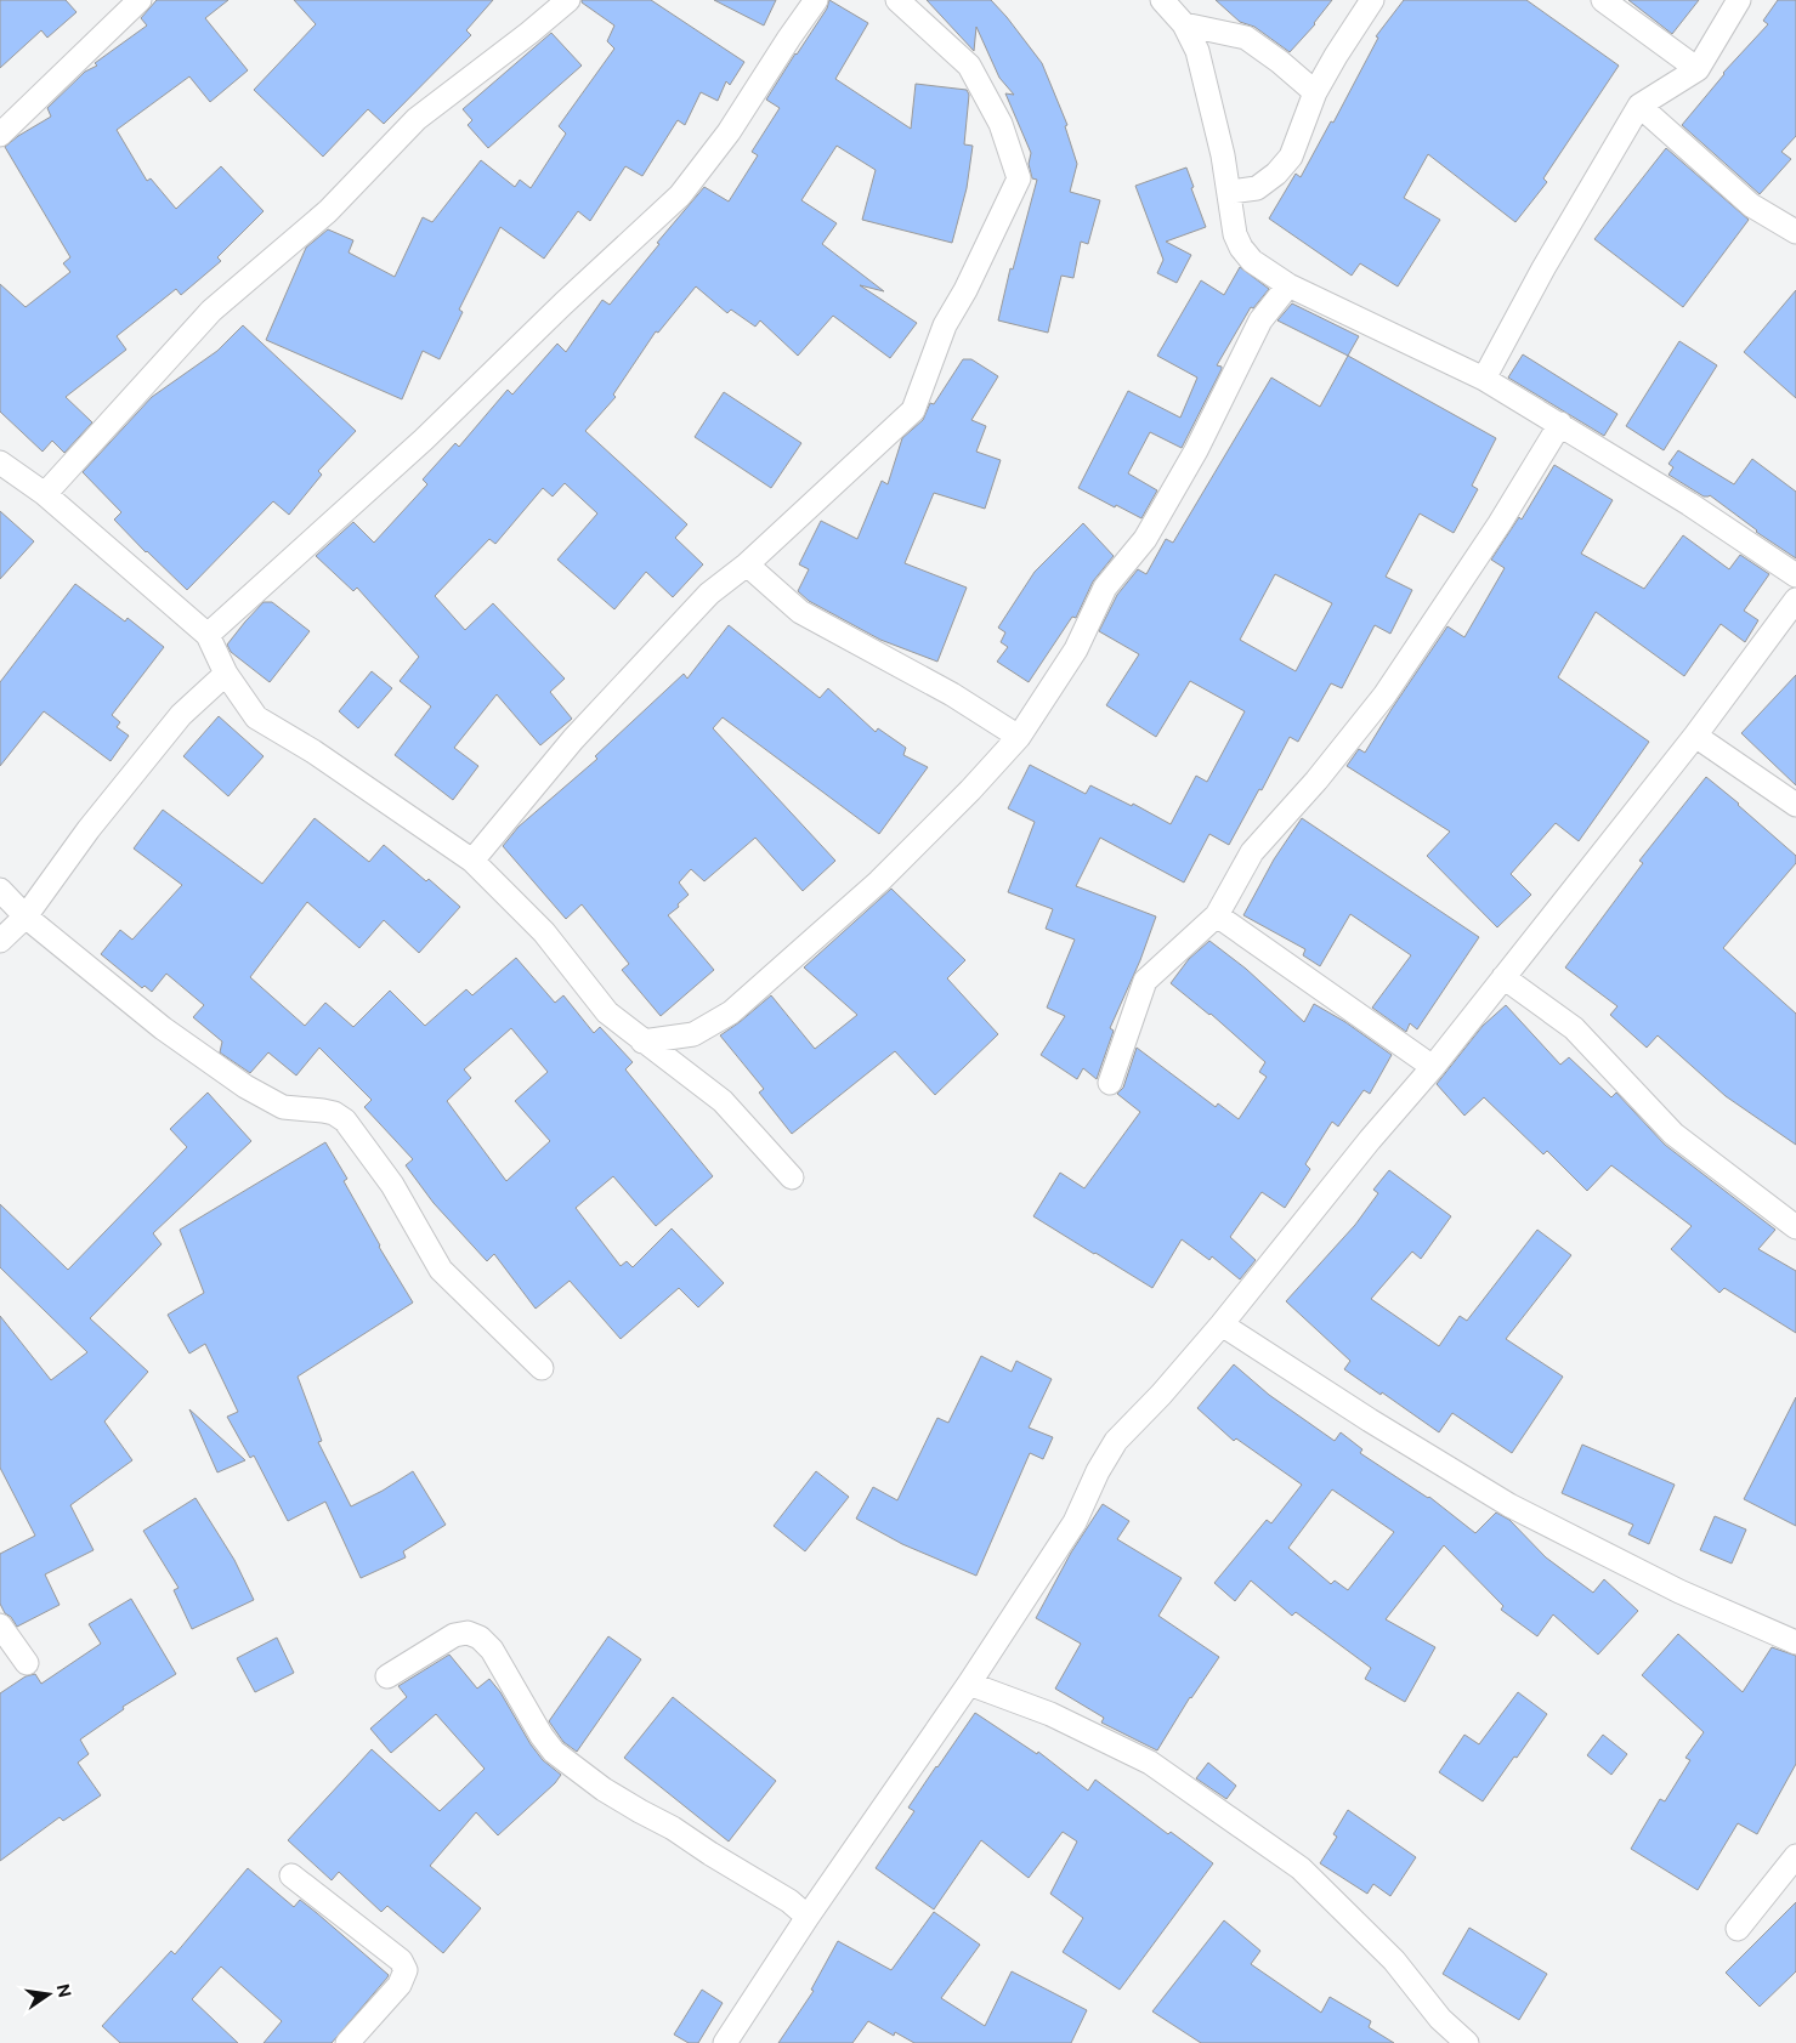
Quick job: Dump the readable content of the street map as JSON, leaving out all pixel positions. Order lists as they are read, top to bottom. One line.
{"north":"right"}
